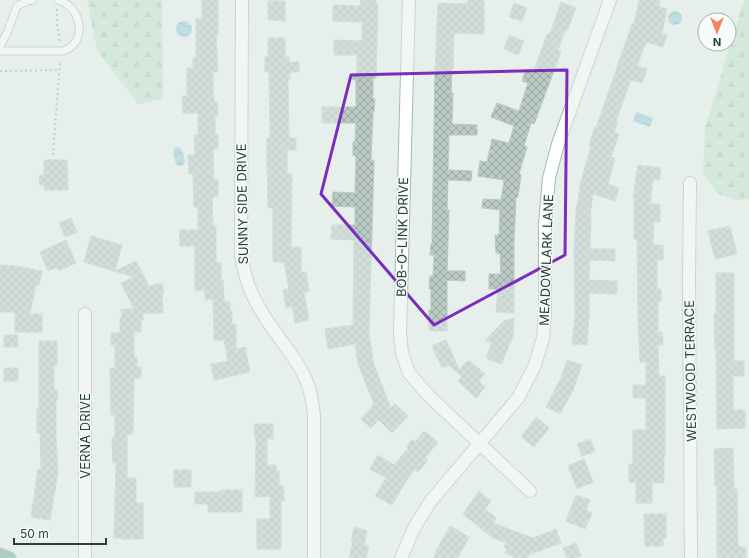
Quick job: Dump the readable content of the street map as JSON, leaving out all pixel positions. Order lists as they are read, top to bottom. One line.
{"streets":{"street":["SUNNY SIDE DRIVE","BOB-O-LINK DRIVE","MEADOWLARK LANE","WESTWOOD TERRACE","VERNA DRIVE"]},"crossings":[["BOB-O-LINK DRIVE","MEADOWLARK LANE"]],"scale_bar":"50 m","north":"bottom"}
